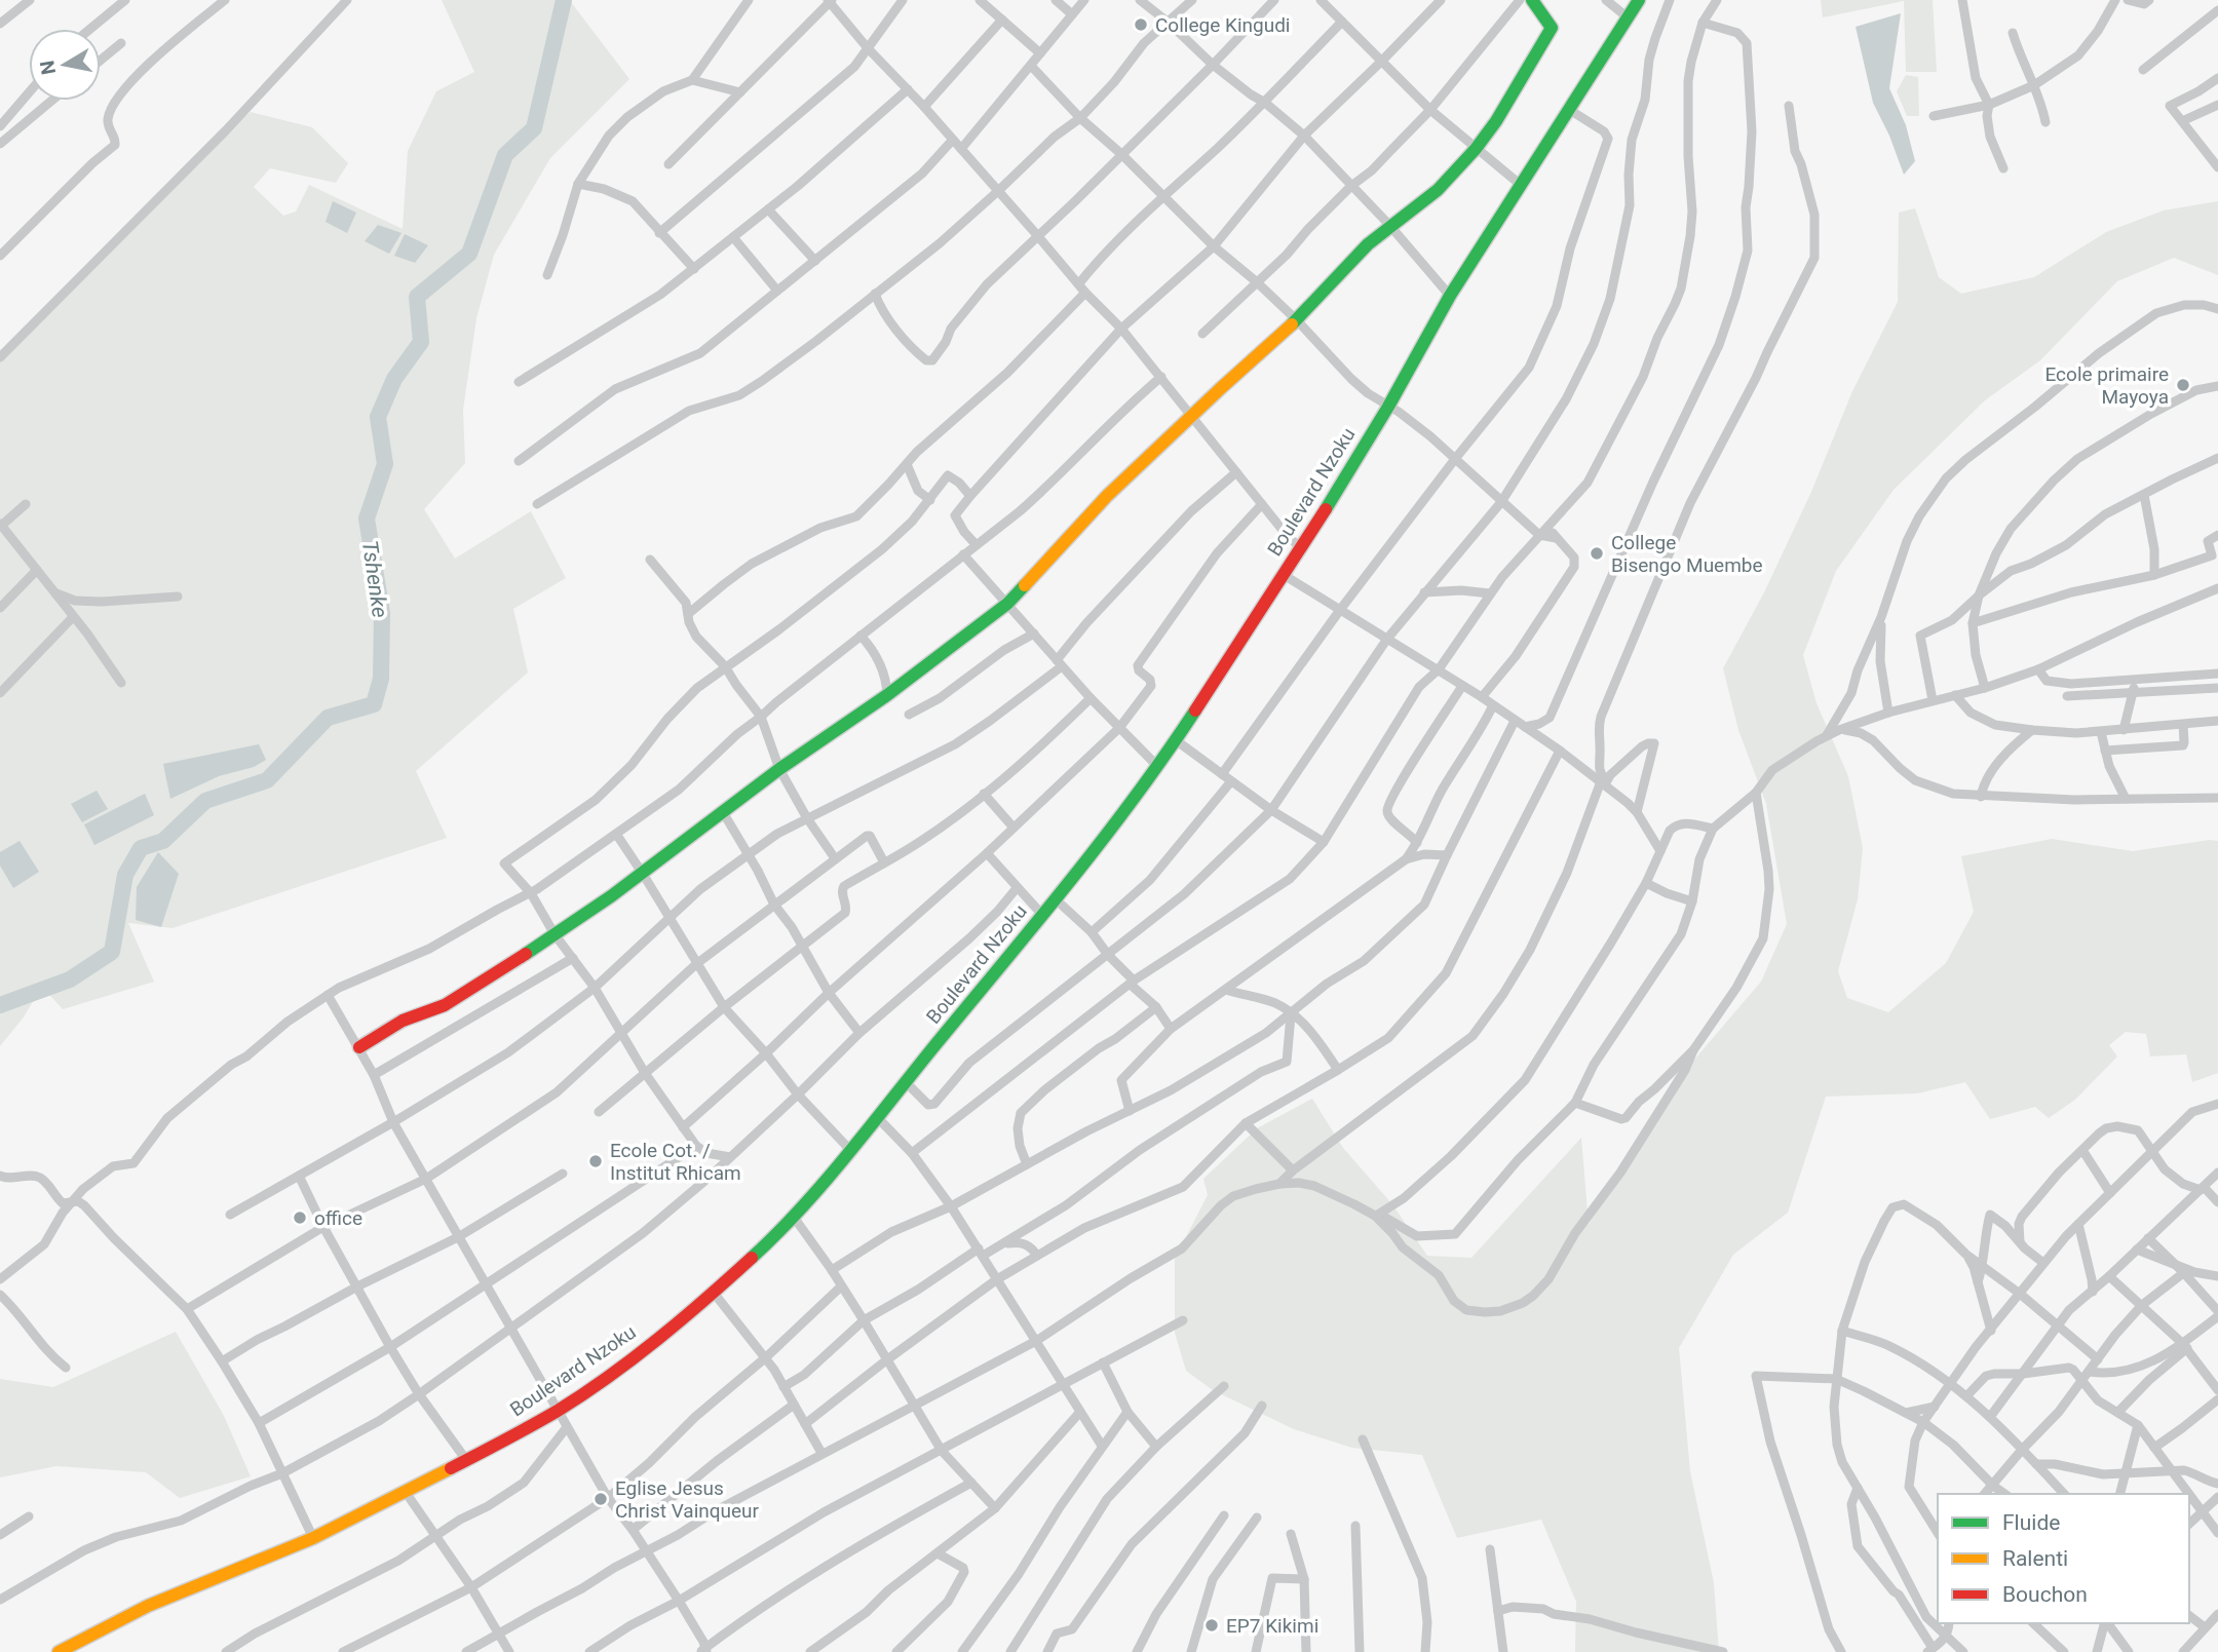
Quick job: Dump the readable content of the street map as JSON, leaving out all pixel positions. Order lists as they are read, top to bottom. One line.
{"streets":{"street":["Boulevard Nzoku"]},"water":["Tshenke"],"places":["College Kingudi","Ecole primaire Mayoya","College Bisengo Muembe","Ecole Cot. / Institut Rhicam","office","Eglise Jesus Christ Vainqueur","EP7 Kikimi"],"legend":["Fluide","Ralenti","Bouchon"],"north":"left"}
